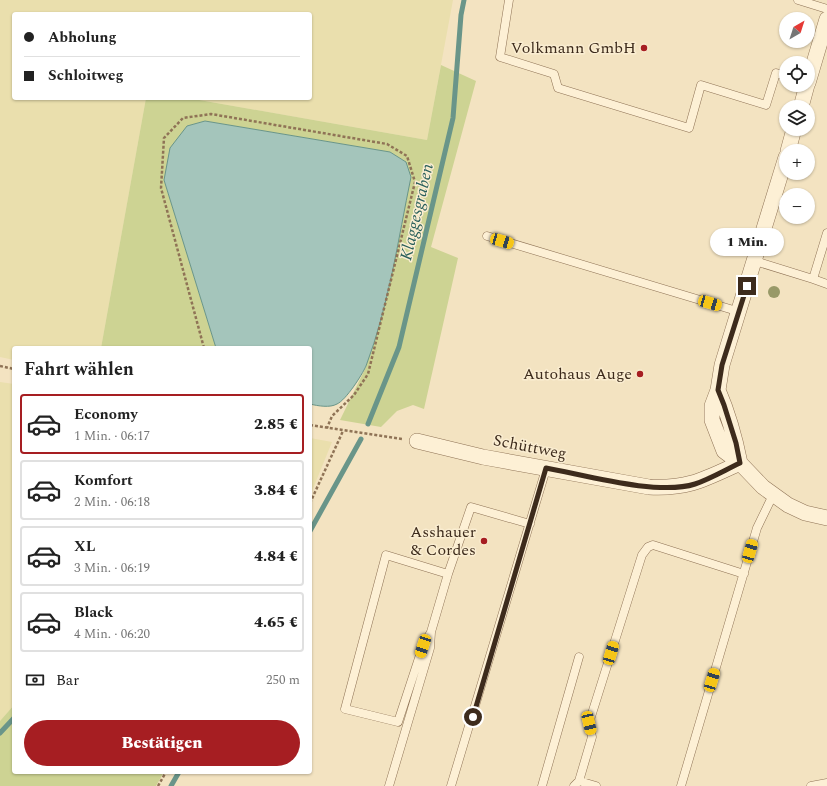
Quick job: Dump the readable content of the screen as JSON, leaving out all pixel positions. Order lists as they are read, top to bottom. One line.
{"streets":{"street":["Schüttweg"]},"water":["Klaggesgraben"],"places":["Volkmann GmbH","Autohaus Auge","Asshauer & Cordes"],"north":"top right","page":{"map_buttons":["+","−"],"banner":["Abholung","Schloitweg"],"bubble":"1 Min.","heading":"Fahrt wählen","list":[{"name":"Economy","note":"1 Min. · 06:17","value":"2.85 €"},{"name":"Komfort","note":"2 Min. · 06:18","value":"3.84 €"},{"name":"XL","note":"3 Min. · 06:19","value":"4.84 €"},{"name":"Black","note":"4 Min. · 06:20","value":"4.65 €"}],"pay":["Bar","250 m"],"buttons":"Bestätigen"}}
